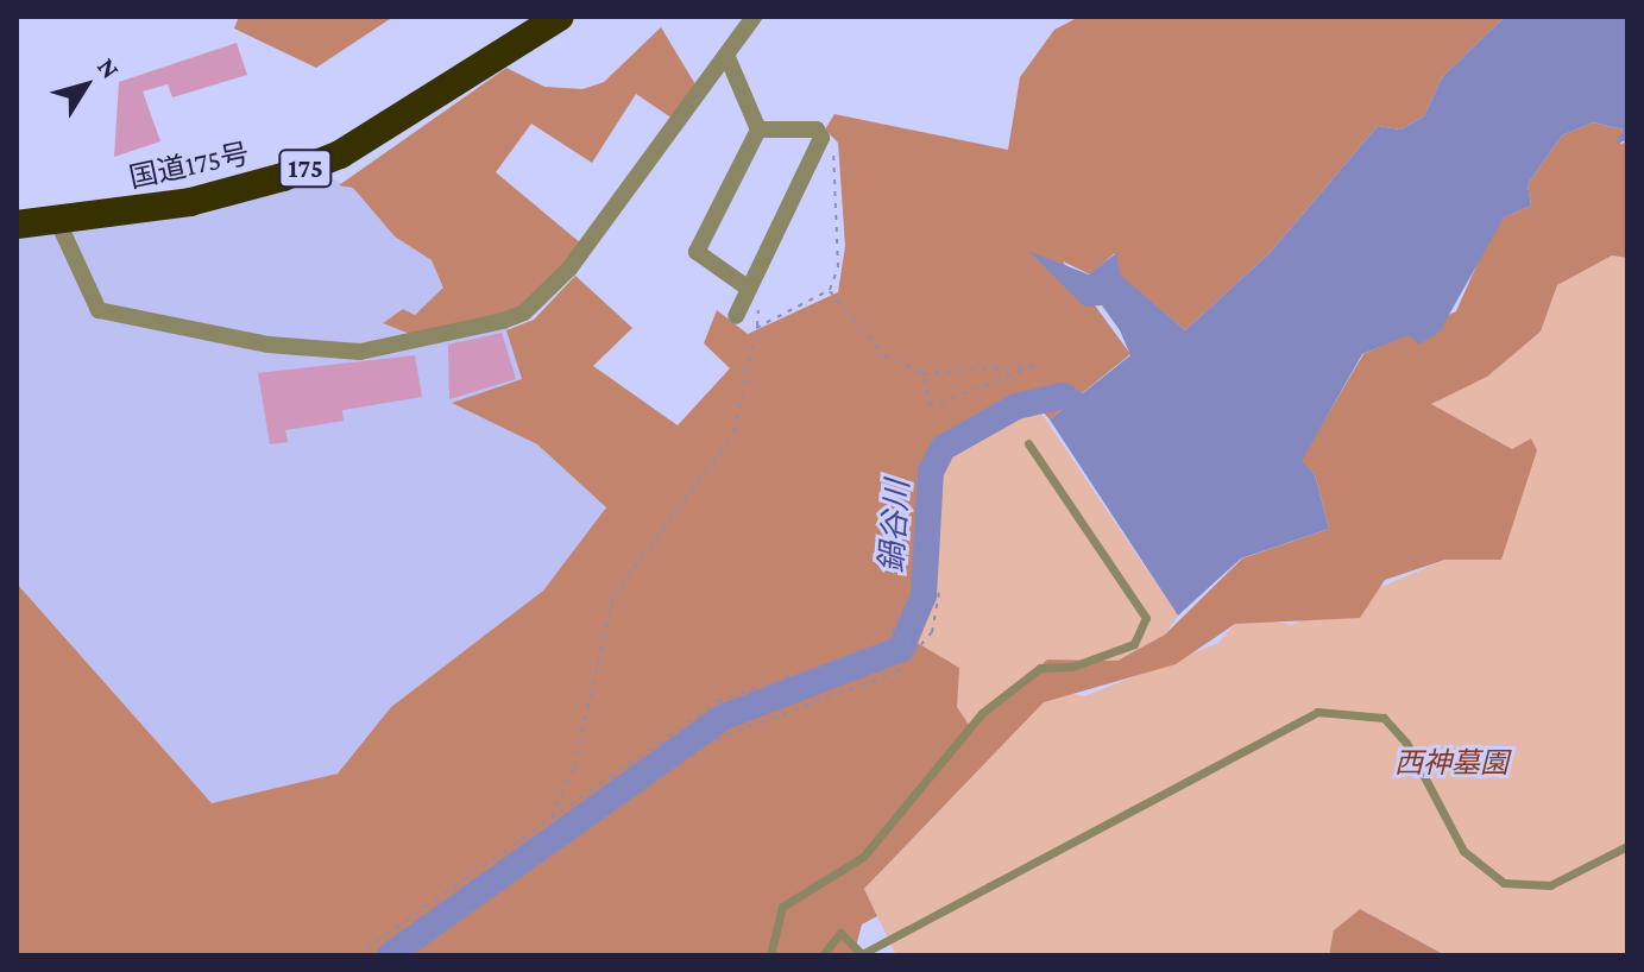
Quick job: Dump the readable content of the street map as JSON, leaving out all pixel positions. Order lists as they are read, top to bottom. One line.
{"streets":{"highway":["国道175号","175"]},"water":["鍋谷川"],"parks":["西神墓園"],"north":"top right"}
